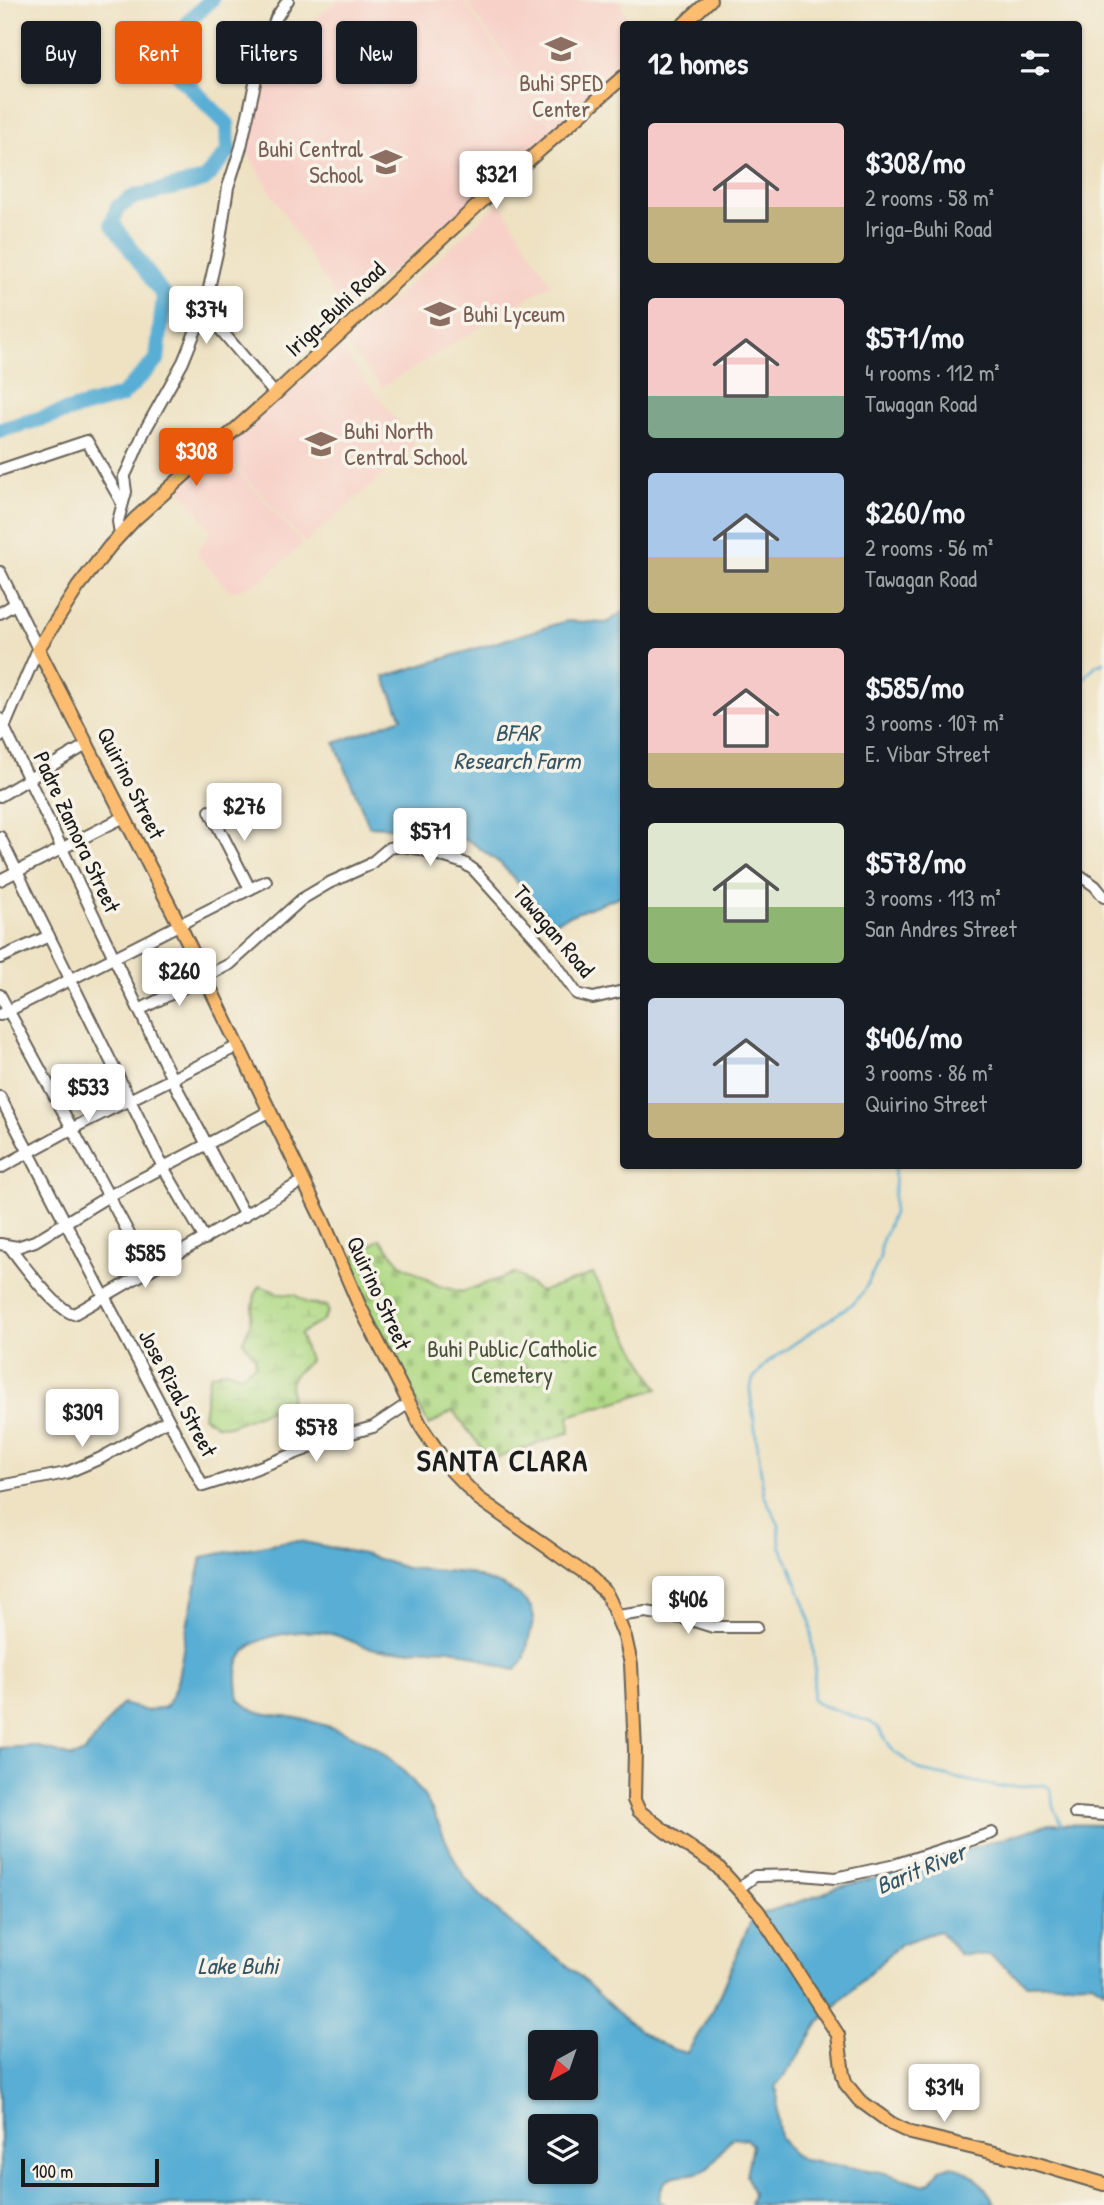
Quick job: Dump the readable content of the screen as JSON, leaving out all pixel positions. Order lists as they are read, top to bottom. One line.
{"streets":{"main road":["Iriga-Buhi Road","Quirino Street"],"street":["Padre Zamora Street","Tawagan Road","Jose Rizal Street"]},"crossings":[["Iriga-Buhi Road","Quirino Street"],["Quirino Street","Tawagan Road"],["Quirino Street","Jose Rizal Street"],["Padre Zamora Street","Tawagan Road"]],"districts":["SANTA CLARA"],"water":["BFAR Research Farm","Barit River","Lake Buhi"],"parks":["Buhi Public/Catholic Cemetery"],"places":{"school or university":["Buhi SPED Center","Buhi Central School","Buhi Lyceum","Buhi North Central School"]},"scale_bar":"100 m","north":"bottom left","page":{"chip":["Buy","Rent","Filters","New"],"heading":"12 homes","list":[{"name":"$308/mo","note":"2 rooms · 58 m² · Iriga-Buhi Road"},{"name":"$571/mo","note":"4 rooms · 112 m² · Tawagan Road"},{"name":"$260/mo","note":"2 rooms · 56 m² · Tawagan Road"},{"name":"$585/mo","note":"3 rooms · 107 m² · E. Vibar Street"},{"name":"$578/mo","note":"3 rooms · 113 m² · San Andres Street"},{"name":"$406/mo","note":"3 rooms · 86 m² · Quirino Street"}],"price":["$321","$374","$308","$276","$571","$260","$533","$585","$309","$578","$406","$314"],"scale":"100 m"}}
